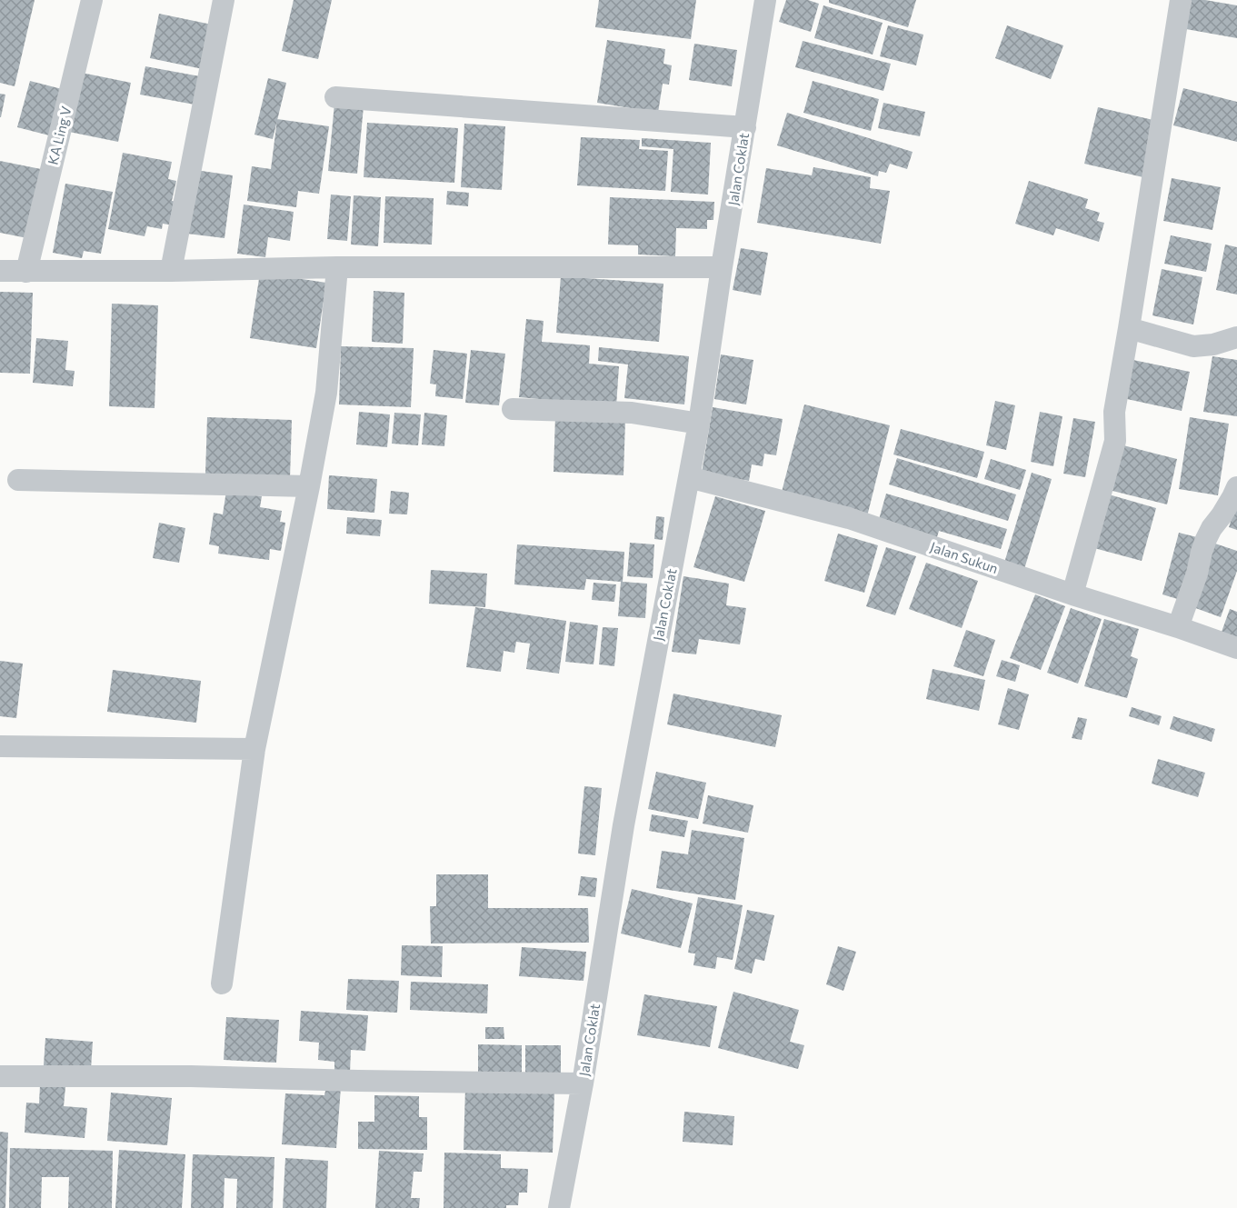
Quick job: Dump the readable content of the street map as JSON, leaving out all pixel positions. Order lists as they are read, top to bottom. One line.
{"streets":{"street":["KA Ling V","Jalan Coklat","Jalan Sukun"]},"crossings":[["Jalan Coklat","Jalan Sukun"]]}
